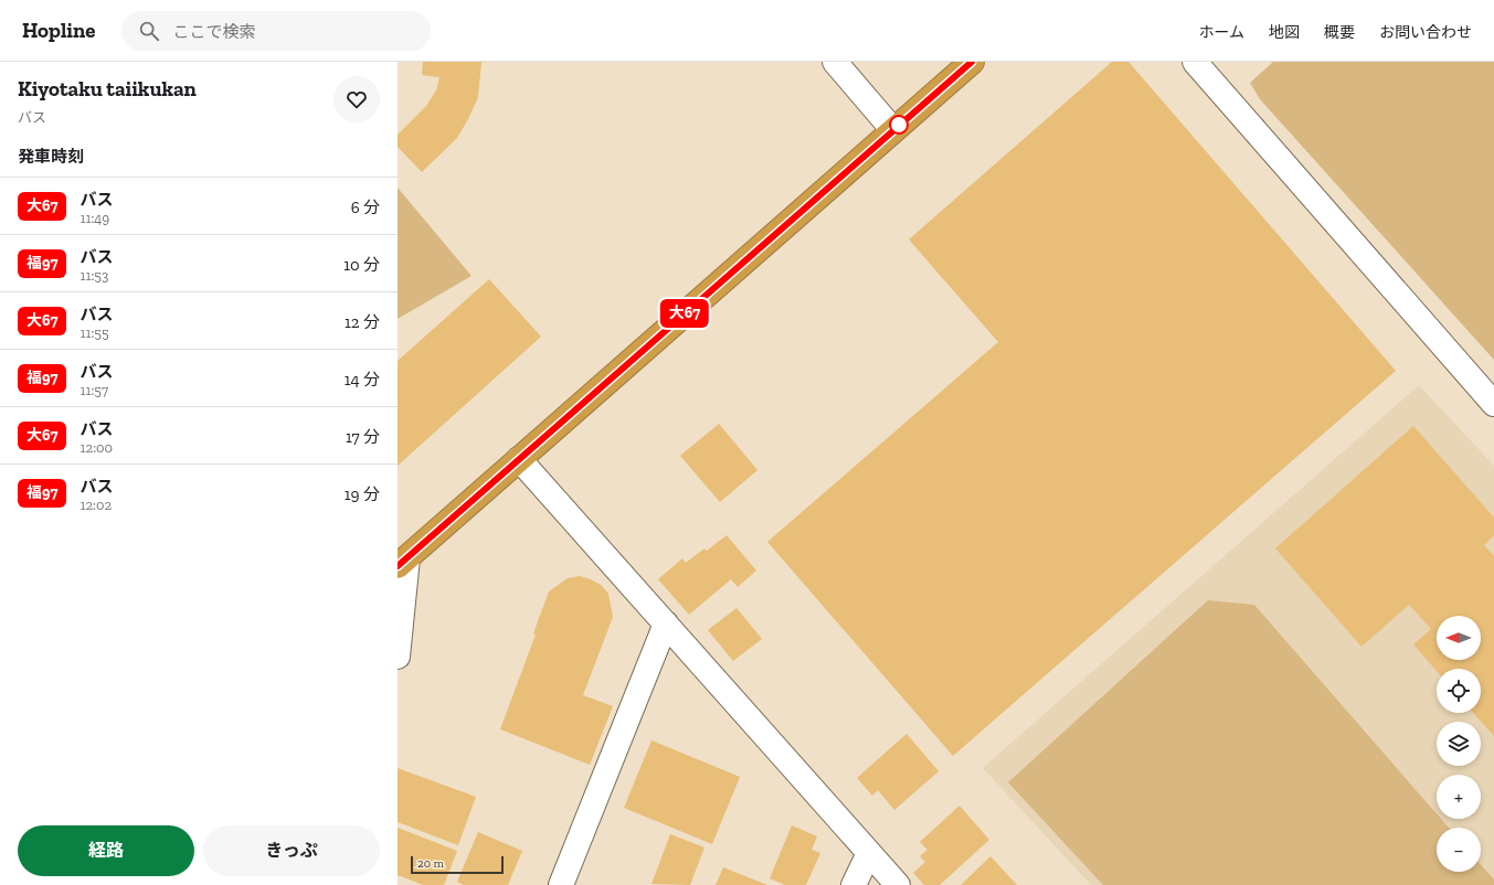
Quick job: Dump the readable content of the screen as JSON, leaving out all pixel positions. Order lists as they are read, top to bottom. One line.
{"lines":["bus line 大67"],"scale_bar":"20 m","north":"left","page":{"header":"Hopline","search":"ここで検索","nav":["ホーム","地図","概要","お問い合わせ"],"heading":[["Kiyotaku taiikukan","バス"],"発車時刻"],"on_map":"大67","list":[{"mark":"大67","name":"バス","note":"11:49","value":"6 分"},{"mark":"福97","name":"バス","note":"11:53","value":"10 分"},{"mark":"大67","name":"バス","note":"11:55","value":"12 分"},{"mark":"福97","name":"バス","note":"11:57","value":"14 分"},{"mark":"大67","name":"バス","note":"12:00","value":"17 分"},{"mark":"福97","name":"バス","note":"12:02","value":"19 分"}],"map_buttons":["+","−"],"buttons":["経路","きっぷ"],"scale":"20 m"}}
